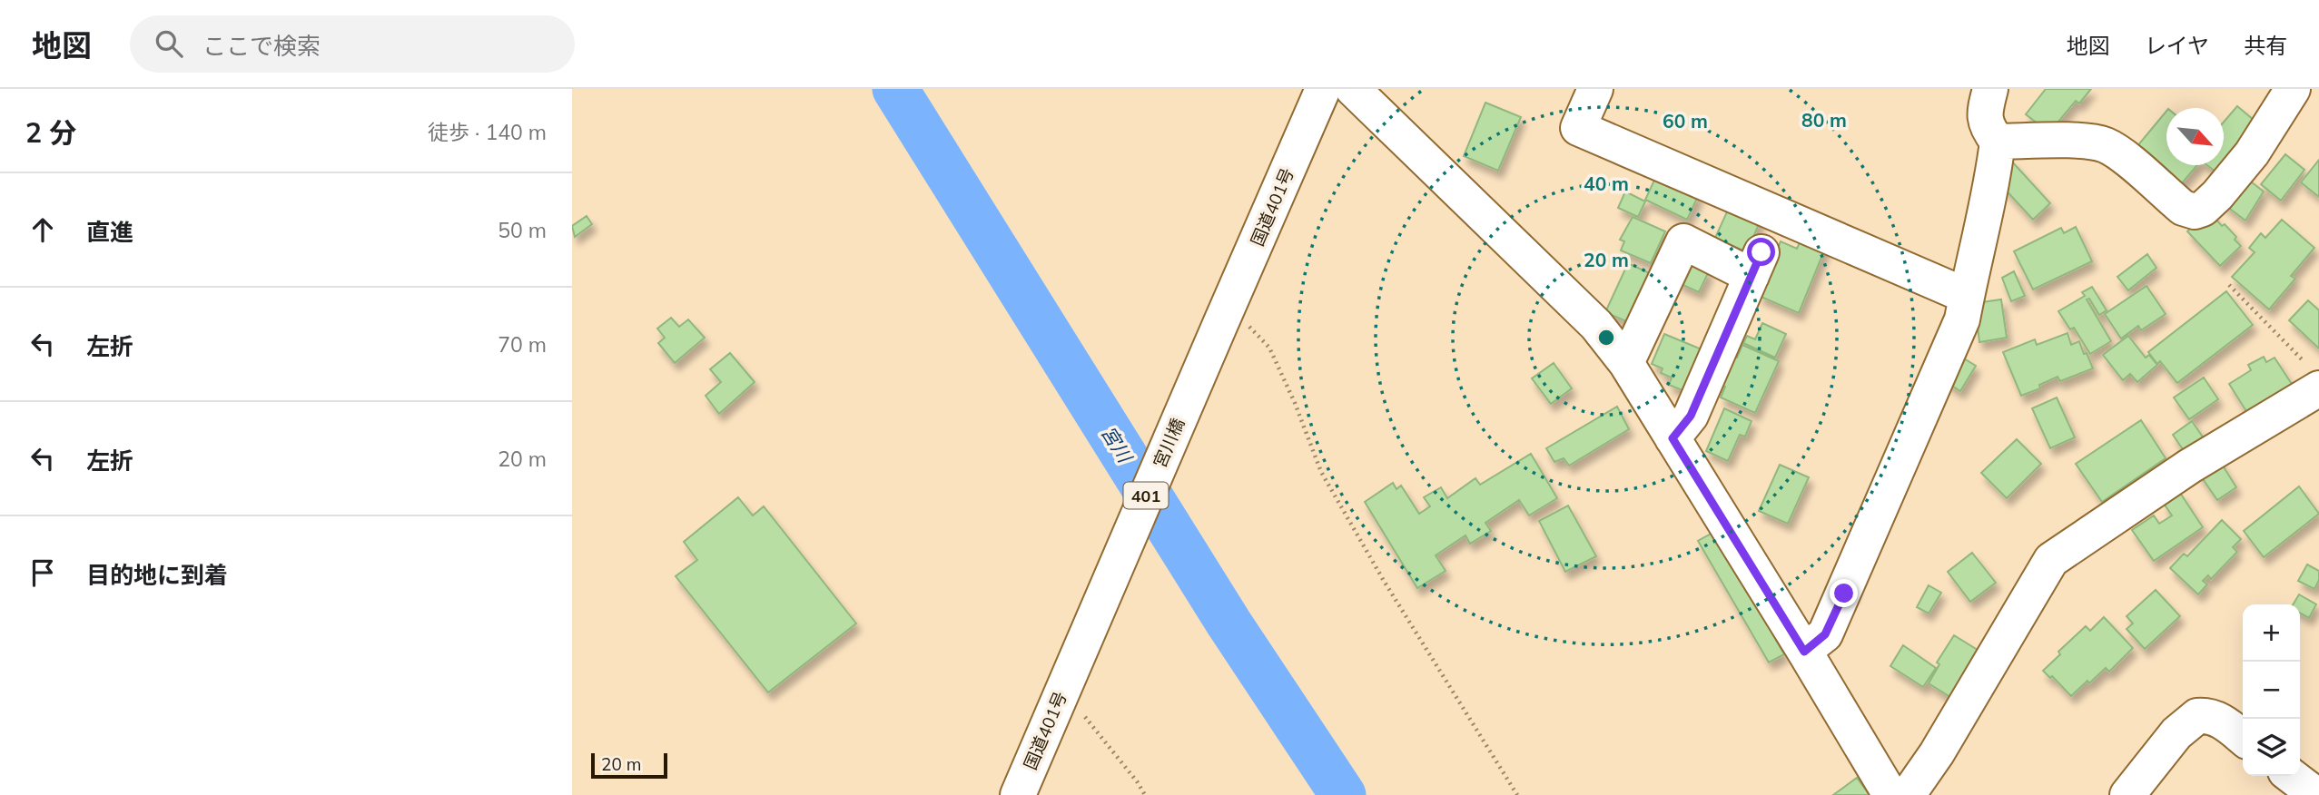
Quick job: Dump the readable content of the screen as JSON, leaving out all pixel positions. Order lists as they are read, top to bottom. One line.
{"streets":{"main road":["国道401号","宮川橋","401"]},"crossings":[["国道401号","宮川橋"]],"water":["宮川"],"scale_bar":"20 m","north":"bottom right","page":{"header":"地図","search":"ここで検索","nav":["地図","レイヤ","共有"],"heading":["2 分","徒歩 · 140 m"],"list":[["直進","50 m"],["左折","70 m"],["左折","20 m"],"目的地に到着"],"map_buttons":["+","−"],"scale":"20 m"},"rings":["80 m","60 m","40 m","20 m"]}
